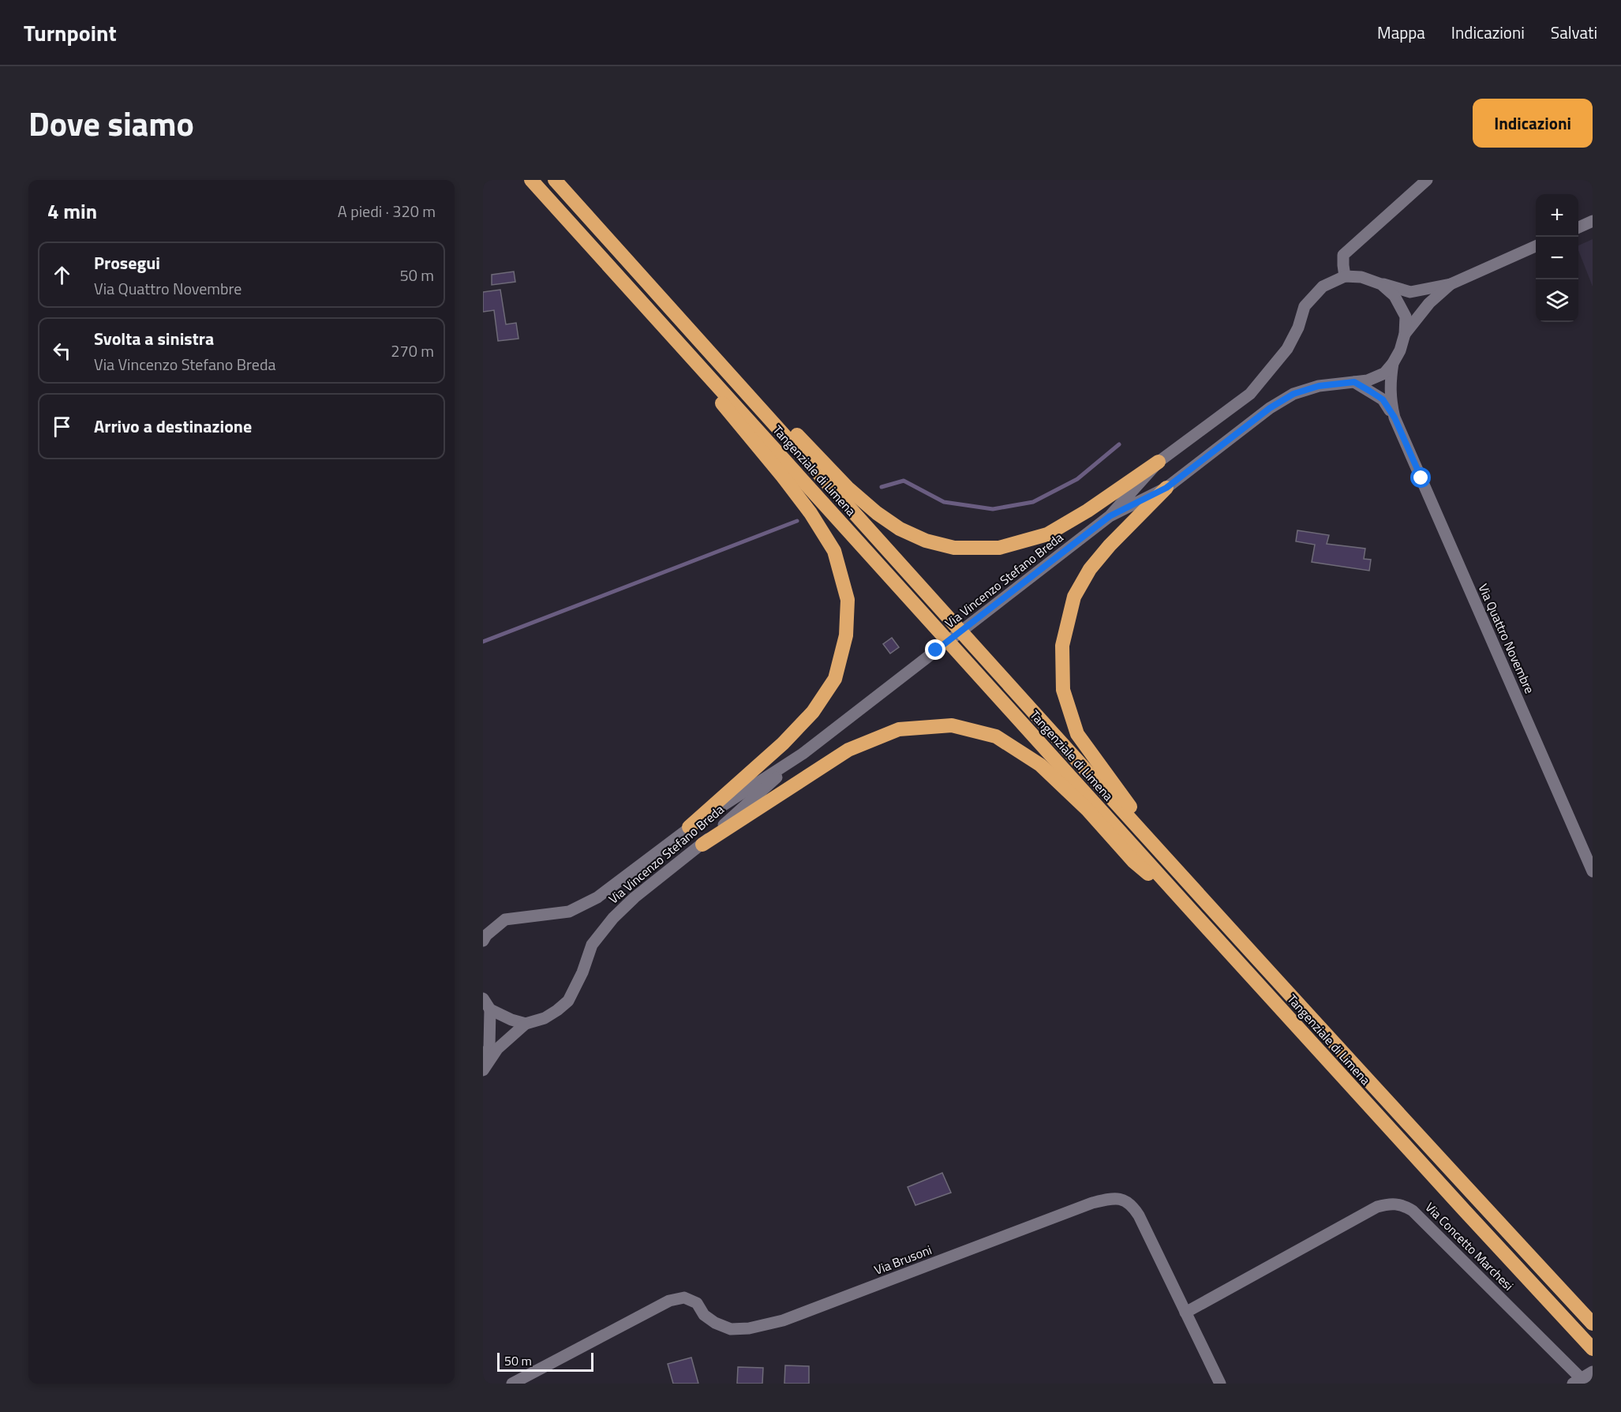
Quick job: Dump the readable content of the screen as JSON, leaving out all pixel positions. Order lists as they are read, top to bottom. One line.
{"streets":{"highway":["Tangenziale di Limena"],"street":["Via Vincenzo Stefano Breda","Via Quattro Novembre","Via Concetto Marchesi","Via Brusoni"]},"crossings":[["Via Vincenzo Stefano Breda","Via Quattro Novembre"],["Via Concetto Marchesi","Via Brusoni"]],"scale_bar":"50 m","page":{"header":"Turnpoint","nav":["Mappa","Indicazioni","Salvati"],"title":"Dove siamo","buttons":"Indicazioni","heading":["4 min","A piedi · 320 m"],"map_buttons":["+","−"],"list":[["Prosegui","Via Quattro Novembre","50 m"],["Svolta a sinistra","Via Vincenzo Stefano Breda","270 m"],"Arrivo a destinazione"],"scale":"50 m"}}
